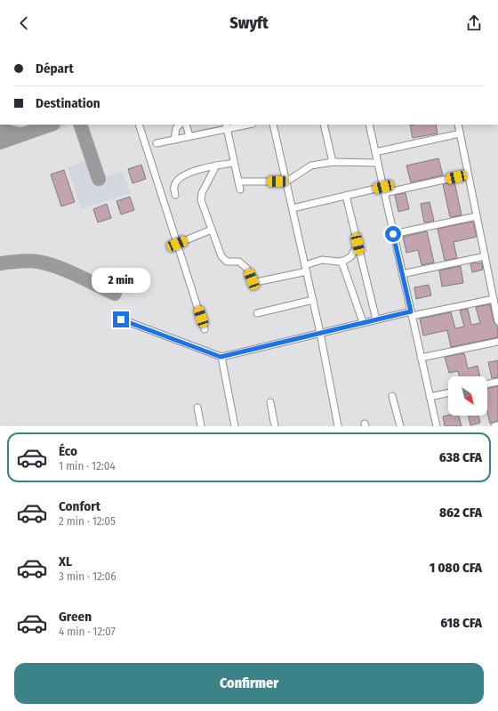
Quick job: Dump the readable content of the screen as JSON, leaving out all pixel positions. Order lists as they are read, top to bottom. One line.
{"north":"bottom right","page":{"header":"Swyft","banner":["Départ","Destination"],"bubble":"2 min","list":[{"name":"Éco","note":"1 min · 12:04","value":"638 CFA"},{"name":"Confort","note":"2 min · 12:05","value":"862 CFA"},{"name":"XL","note":"3 min · 12:06","value":"1 080 CFA"},{"name":"Green","note":"4 min · 12:07","value":"618 CFA"}],"buttons":"Confirmer"}}
